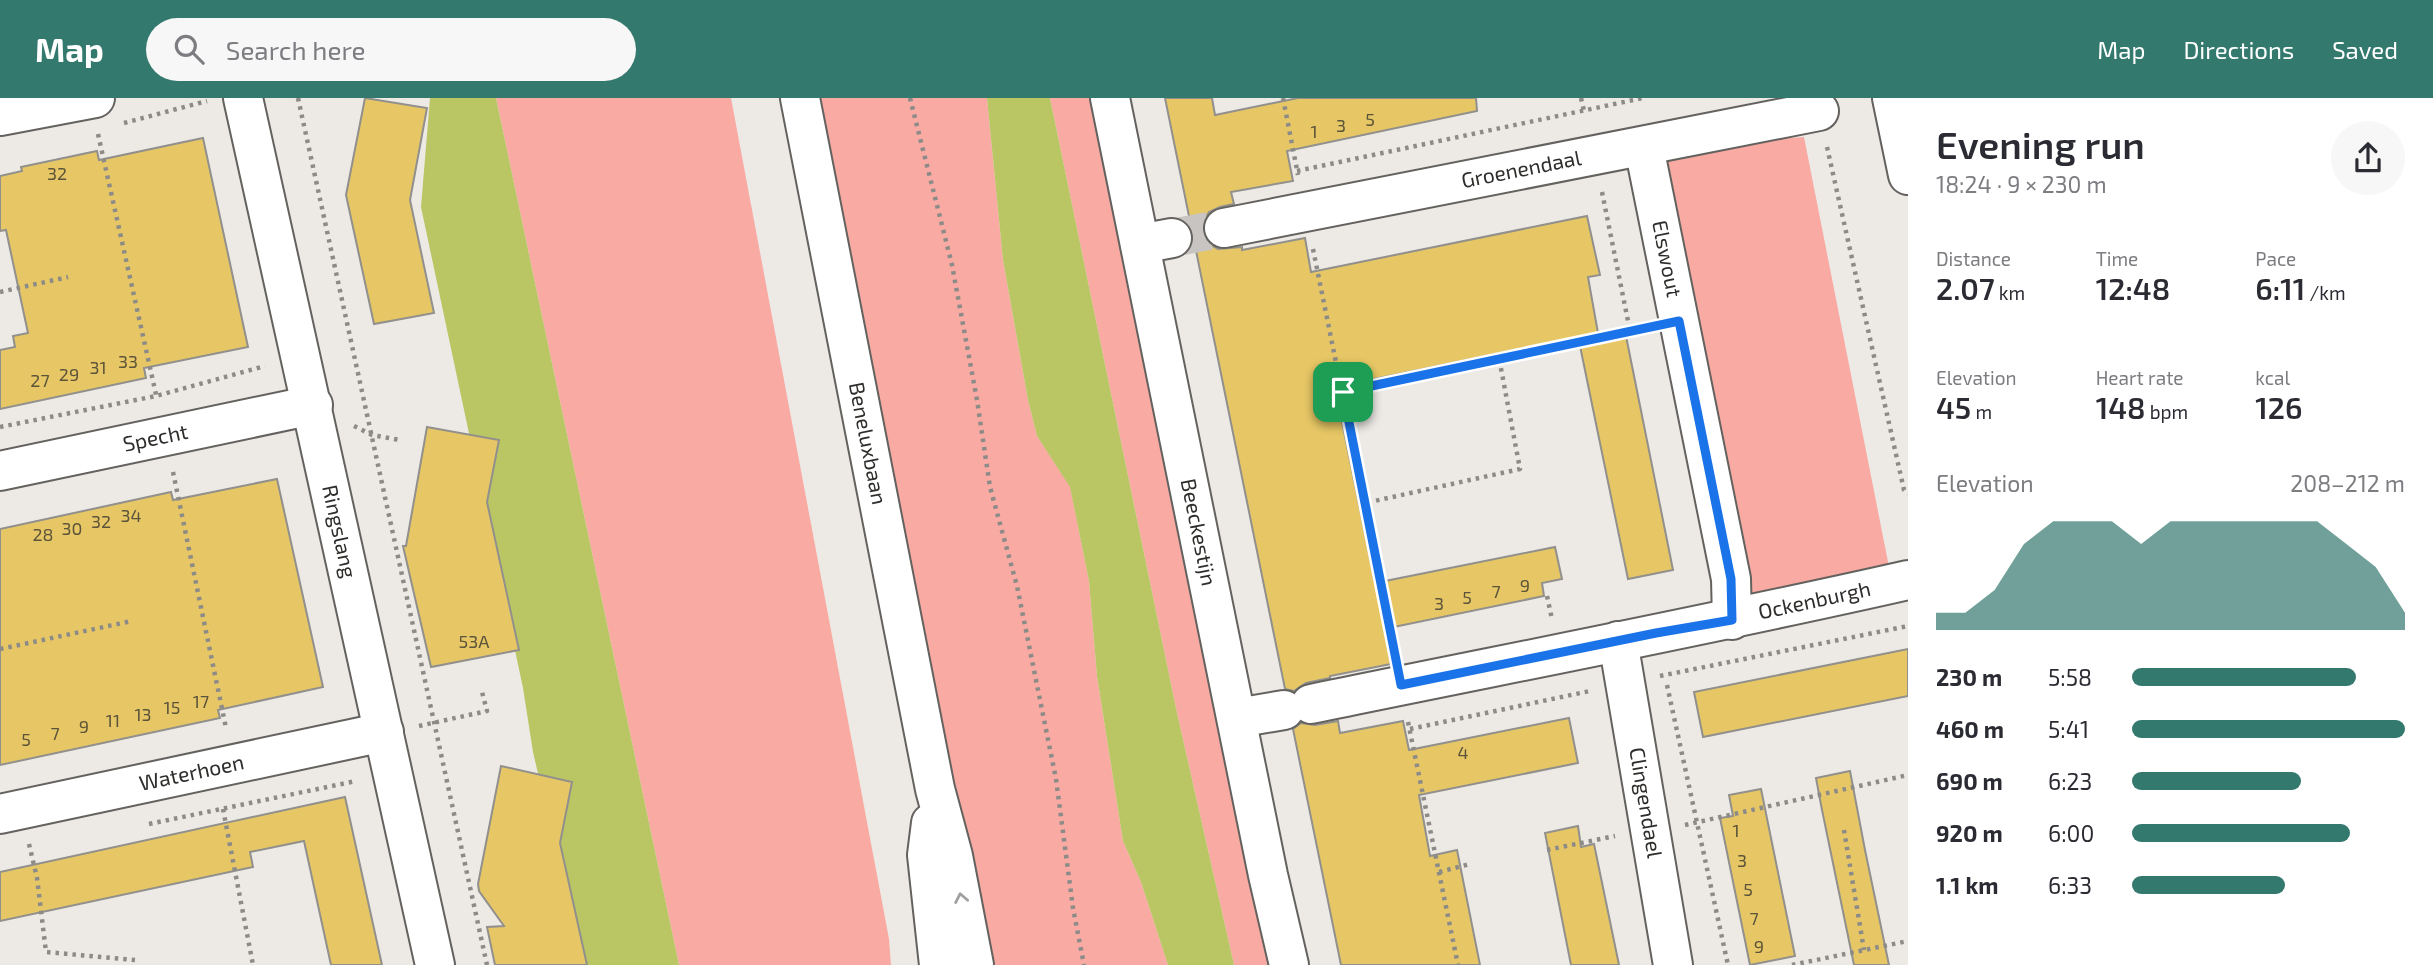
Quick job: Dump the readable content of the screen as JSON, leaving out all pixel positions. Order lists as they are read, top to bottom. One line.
{"streets":{"street":["Groenendaal","Elswout","Specht","Beneluxbaan","Ringslang","Beeckestijn","Ockenburgh","Waterhoen","Clingendael"]},"crossings":[["Groenendaal","Elswout"],["Elswout","Ockenburgh"],["Specht","Ringslang"],["Ringslang","Waterhoen"],["Beeckestijn","Ockenburgh"],["Ockenburgh","Clingendael"]],"house_numbers":["5","3","1","32","33","31","29","27","34","32","30","28","9","7","5","3","53A","17","15","13","11","9","7","5","4","1","3","5","7","9"],"page":{"header":"Map","search":"Search here","nav":["Map","Directions","Saved"],"heading":["Evening run","18:24 · 9 × 230 m"],"stats":[["Distance","2.07 km"],["Time","12:48"],["Pace","6:11 /km"],["Elevation","45 m"],["Heart rate","148 bpm"],["kcal","126"]],"chart":["Elevation","208–212 m"],"list":[{"name":"230 m","note":"5:58"},{"name":"460 m","note":"5:41"},{"name":"690 m","note":"6:23"},{"name":"920 m","note":"6:00"},{"name":"1.1 km","note":"6:33"}]}}
